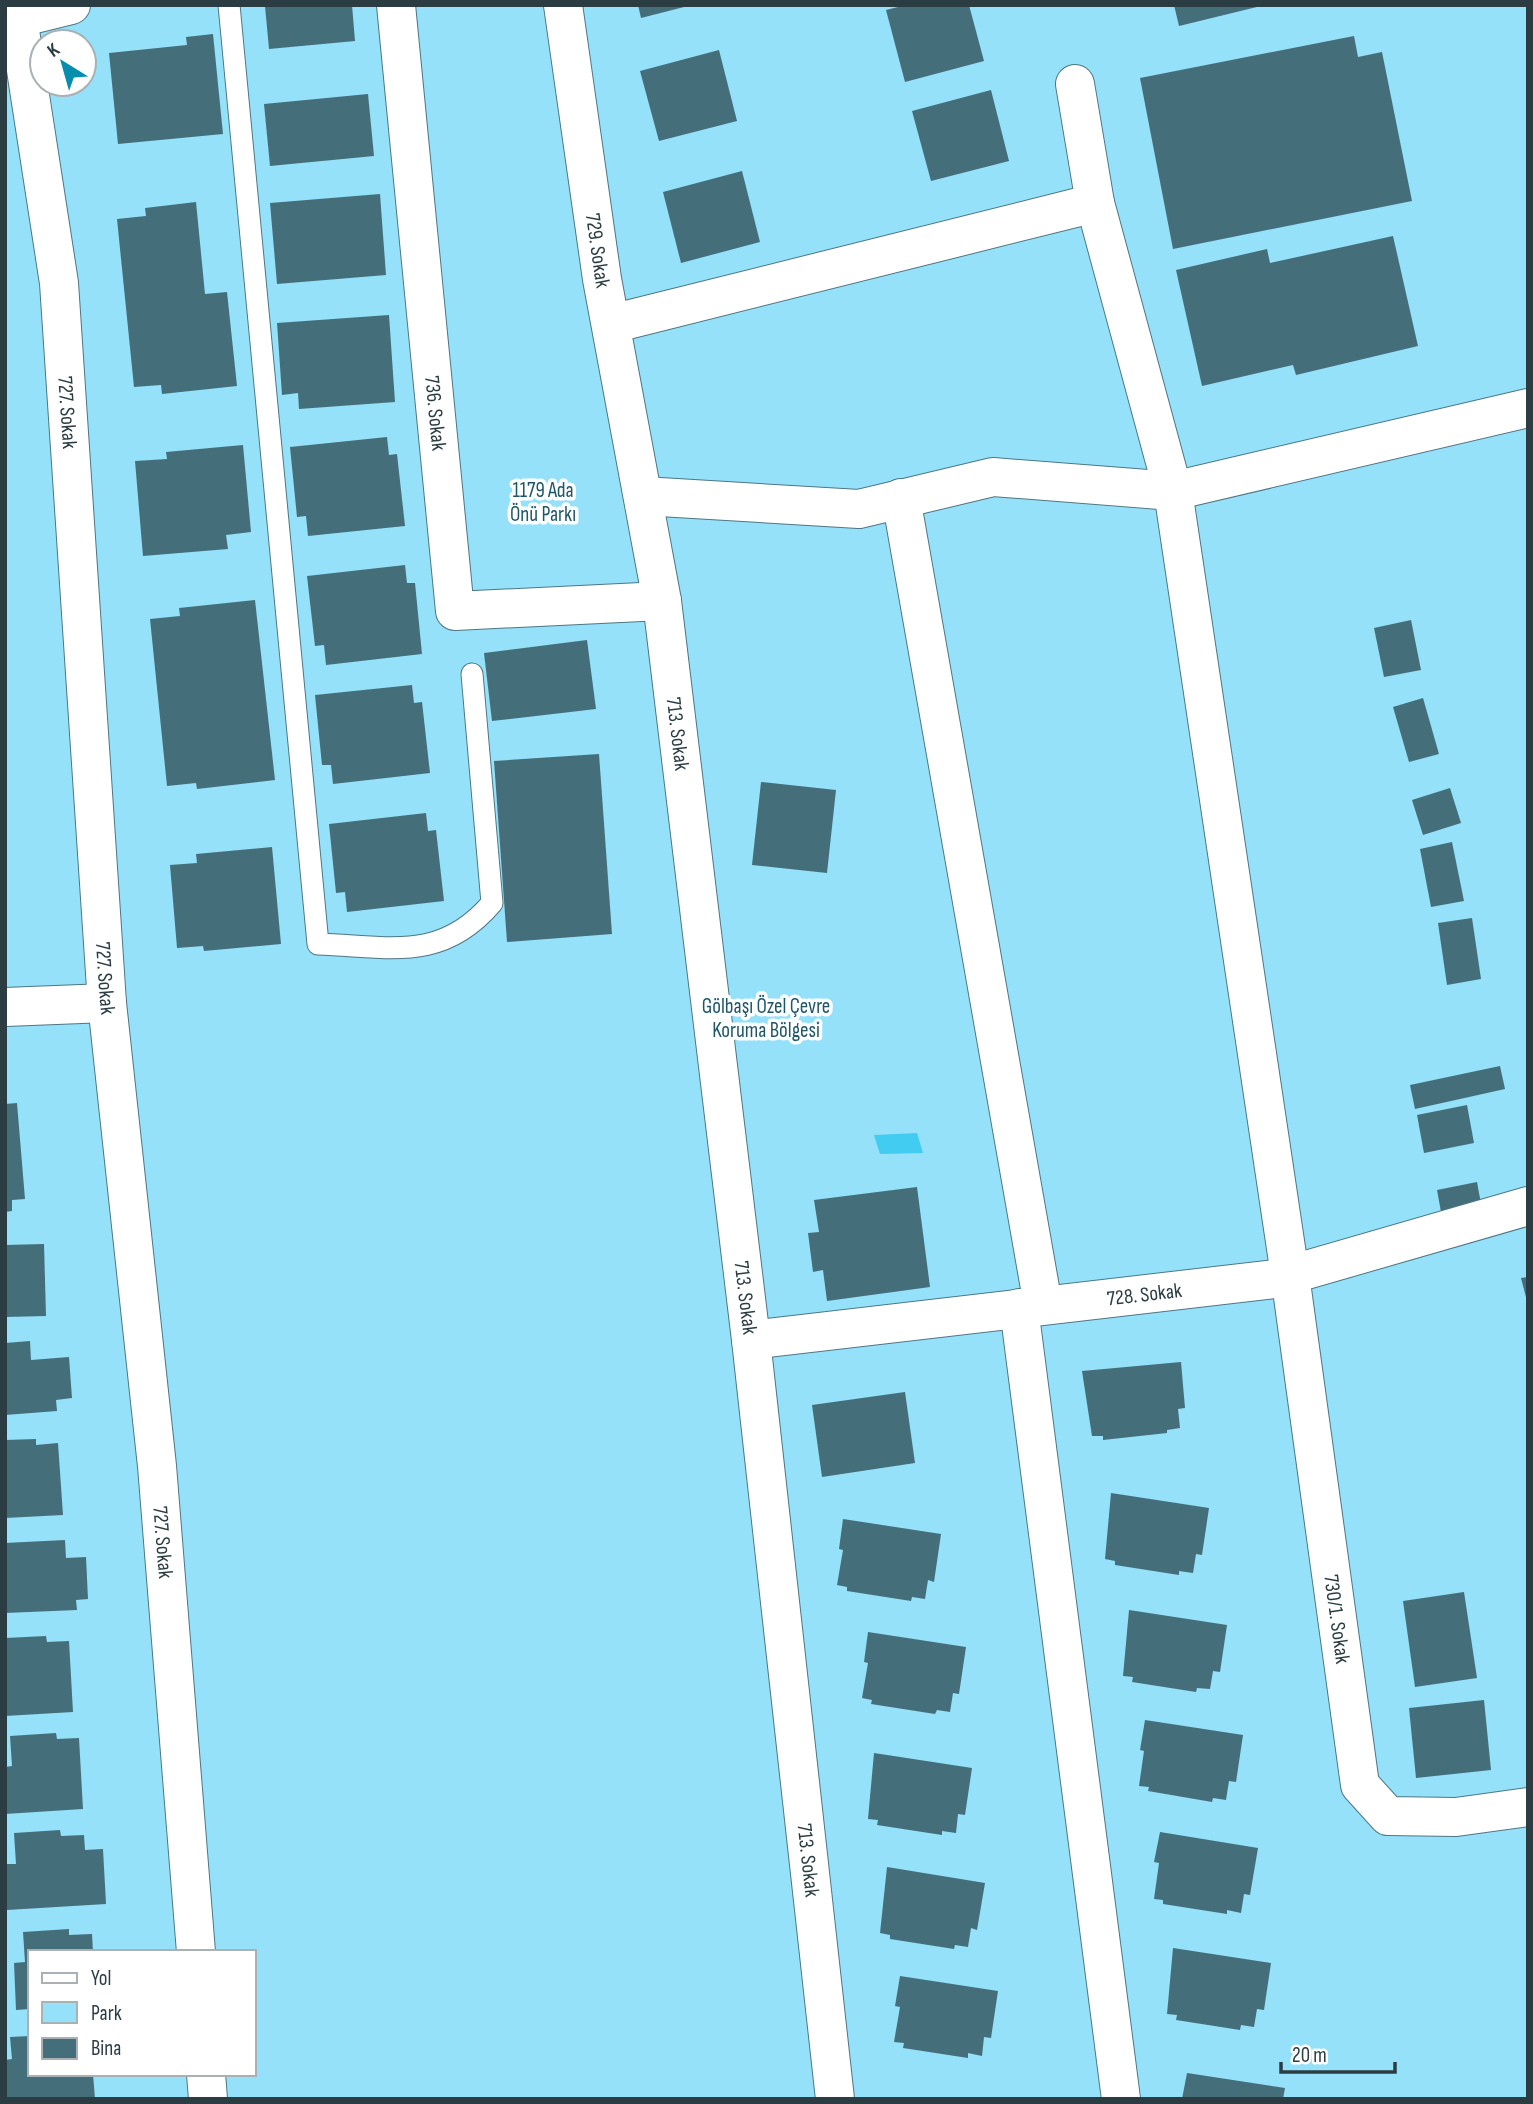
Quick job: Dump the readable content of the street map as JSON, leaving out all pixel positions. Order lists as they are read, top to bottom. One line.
{"streets":{"street":["729. Sokak","736. Sokak","727. Sokak","713. Sokak","728. Sokak","730/1. Sokak"]},"crossings":[["729. Sokak","713. Sokak"],["736. Sokak","713. Sokak"],["713. Sokak","728. Sokak"],["728. Sokak","730/1. Sokak"]],"parks":["1179 Ada Önü Parkı","Gölbaşı Özel Çevre Koruma Bölgesi"],"legend":["Yol","Park","Bina"],"scale_bar":"20 m","north":"top left"}
